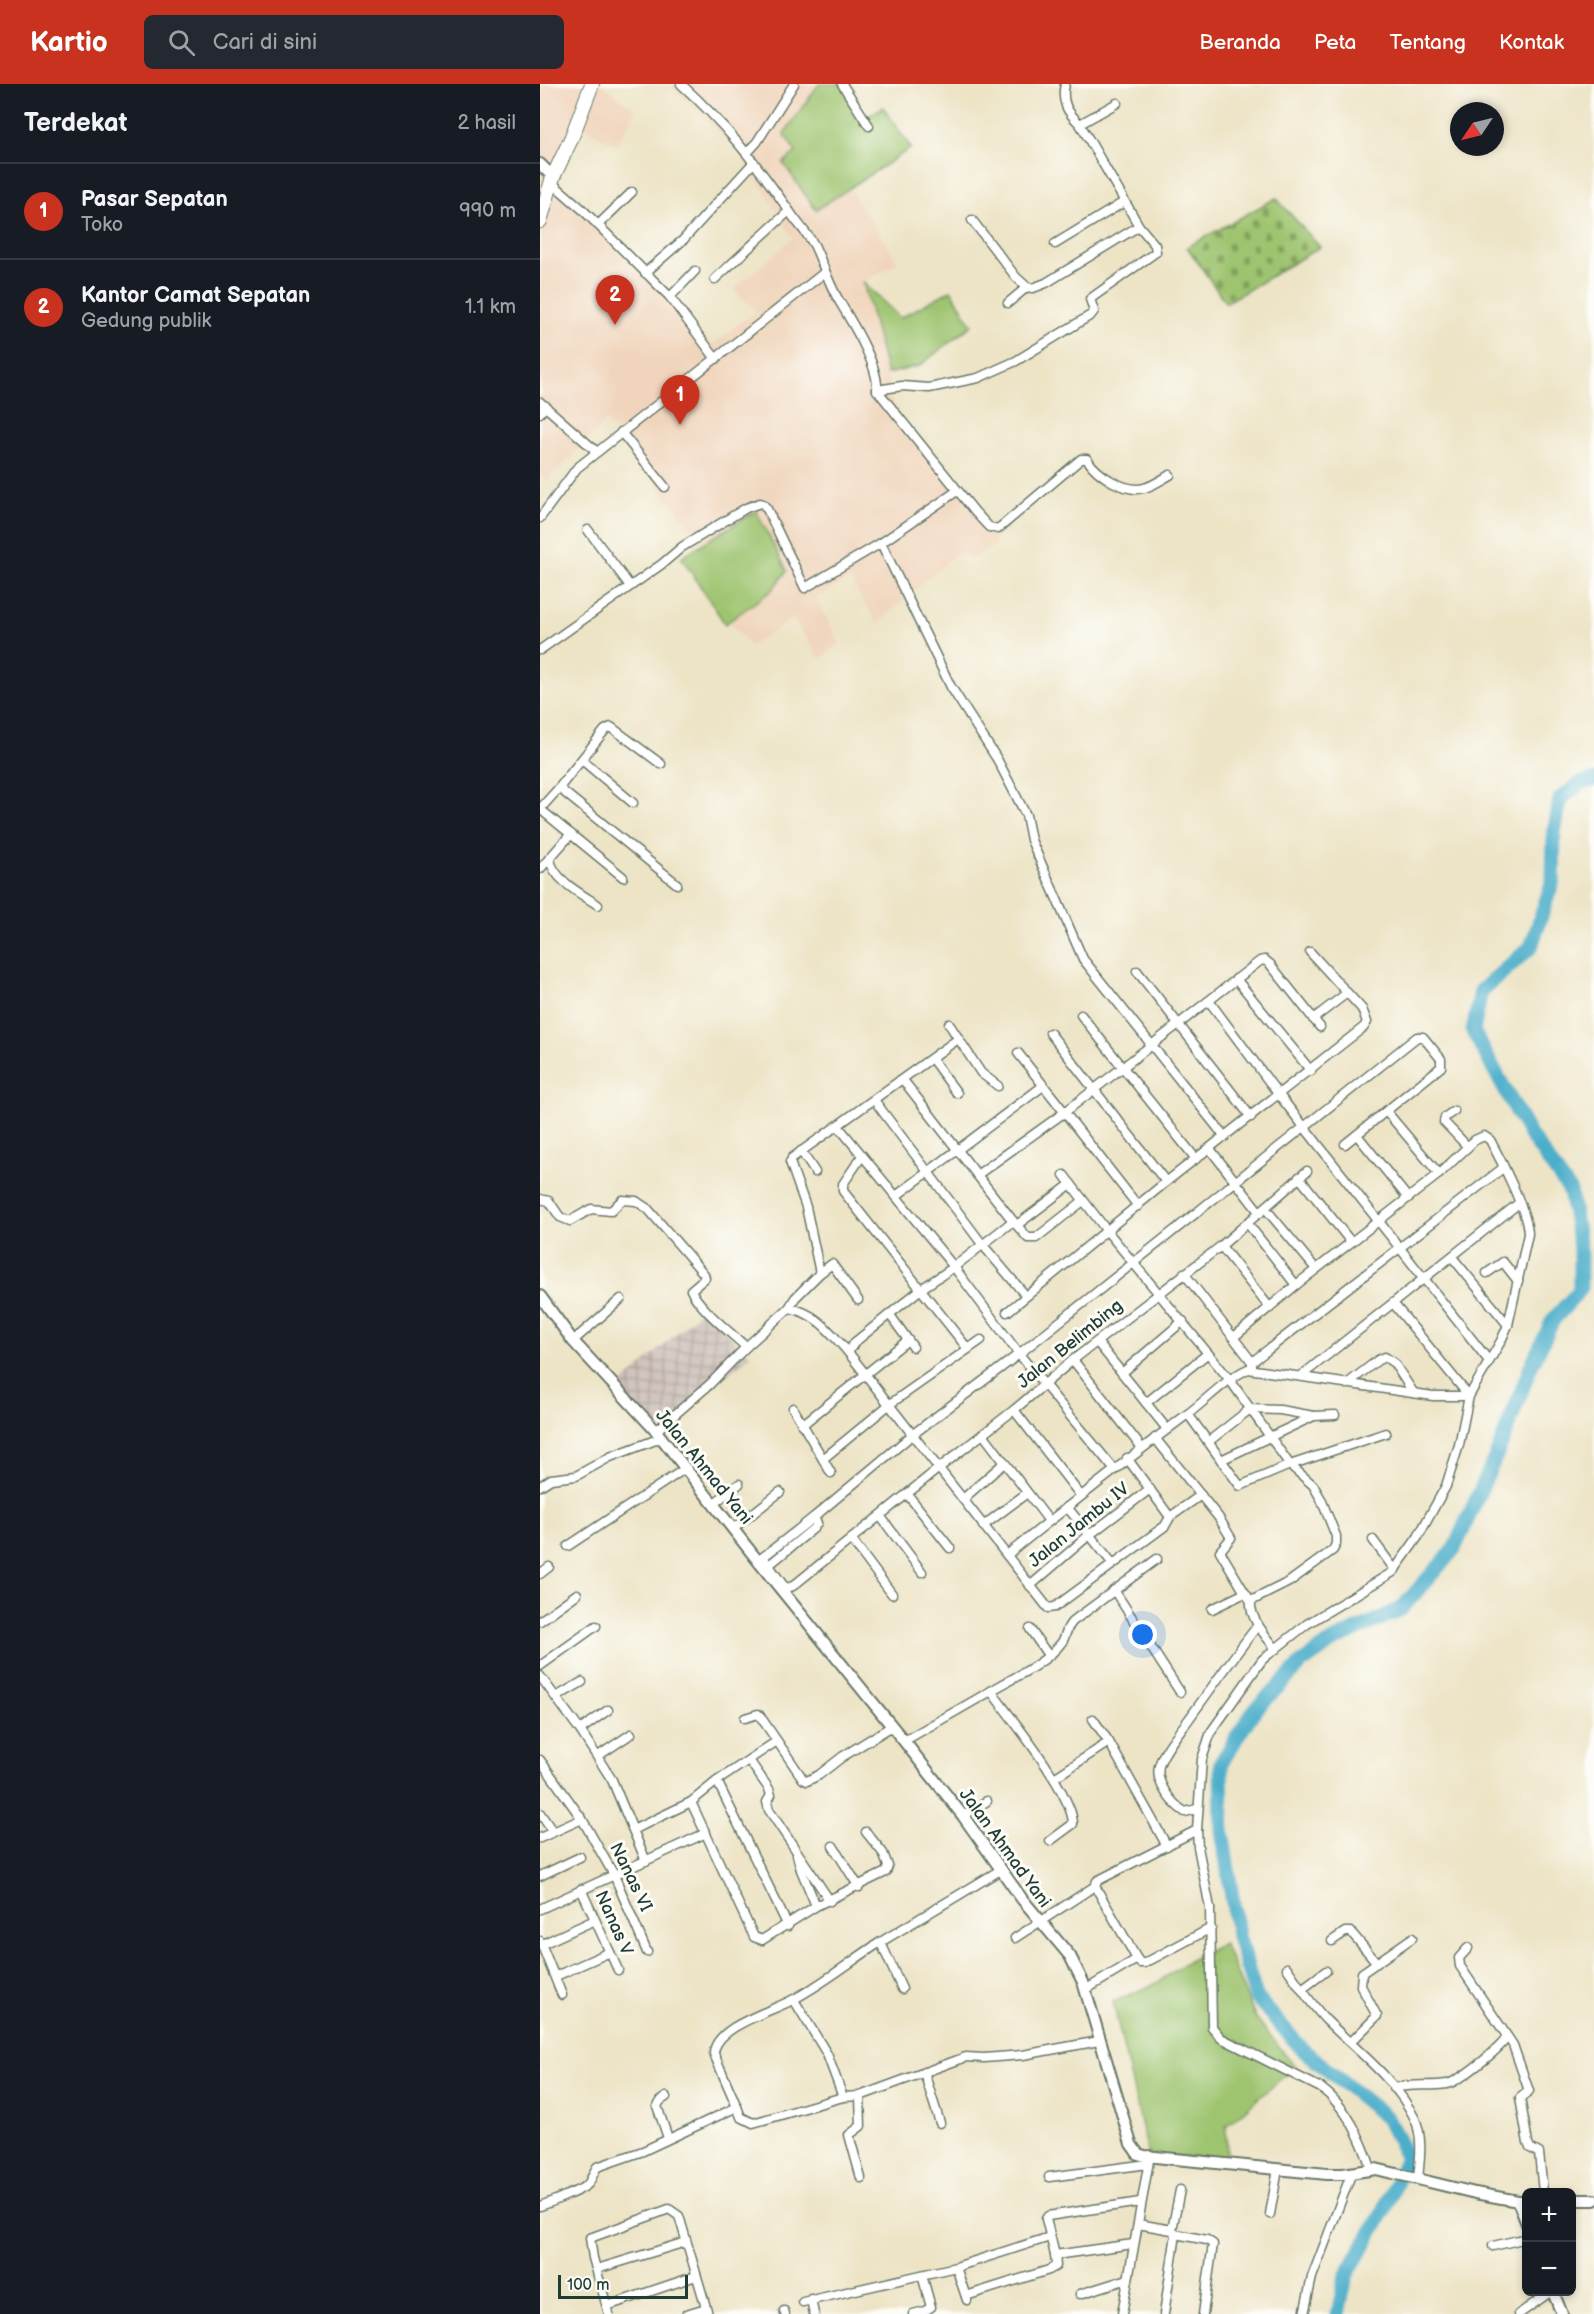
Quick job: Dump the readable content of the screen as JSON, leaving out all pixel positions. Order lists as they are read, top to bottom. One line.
{"streets":{"street":["Jalan Belimbing","Jalan Ahmad Yani","Jalan Jambu IV","Nanas VI","Nanas V"]},"crossings":[["Jalan Belimbing","Jalan Ahmad Yani"]],"scale_bar":"100 m","north":"bottom left","page":{"header":"Kartio","search":"Cari di sini","nav":["Beranda","Peta","Tentang","Kontak"],"heading":["Terdekat","2 hasil"],"list":[{"mark":"1","name":"Pasar Sepatan","note":"Toko","value":"990 m"},{"mark":"2","name":"Kantor Camat Sepatan","note":"Gedung publik","value":"1.1 km"}],"pins":["2","1"],"map_buttons":["+","−"],"scale":"100 m"}}
